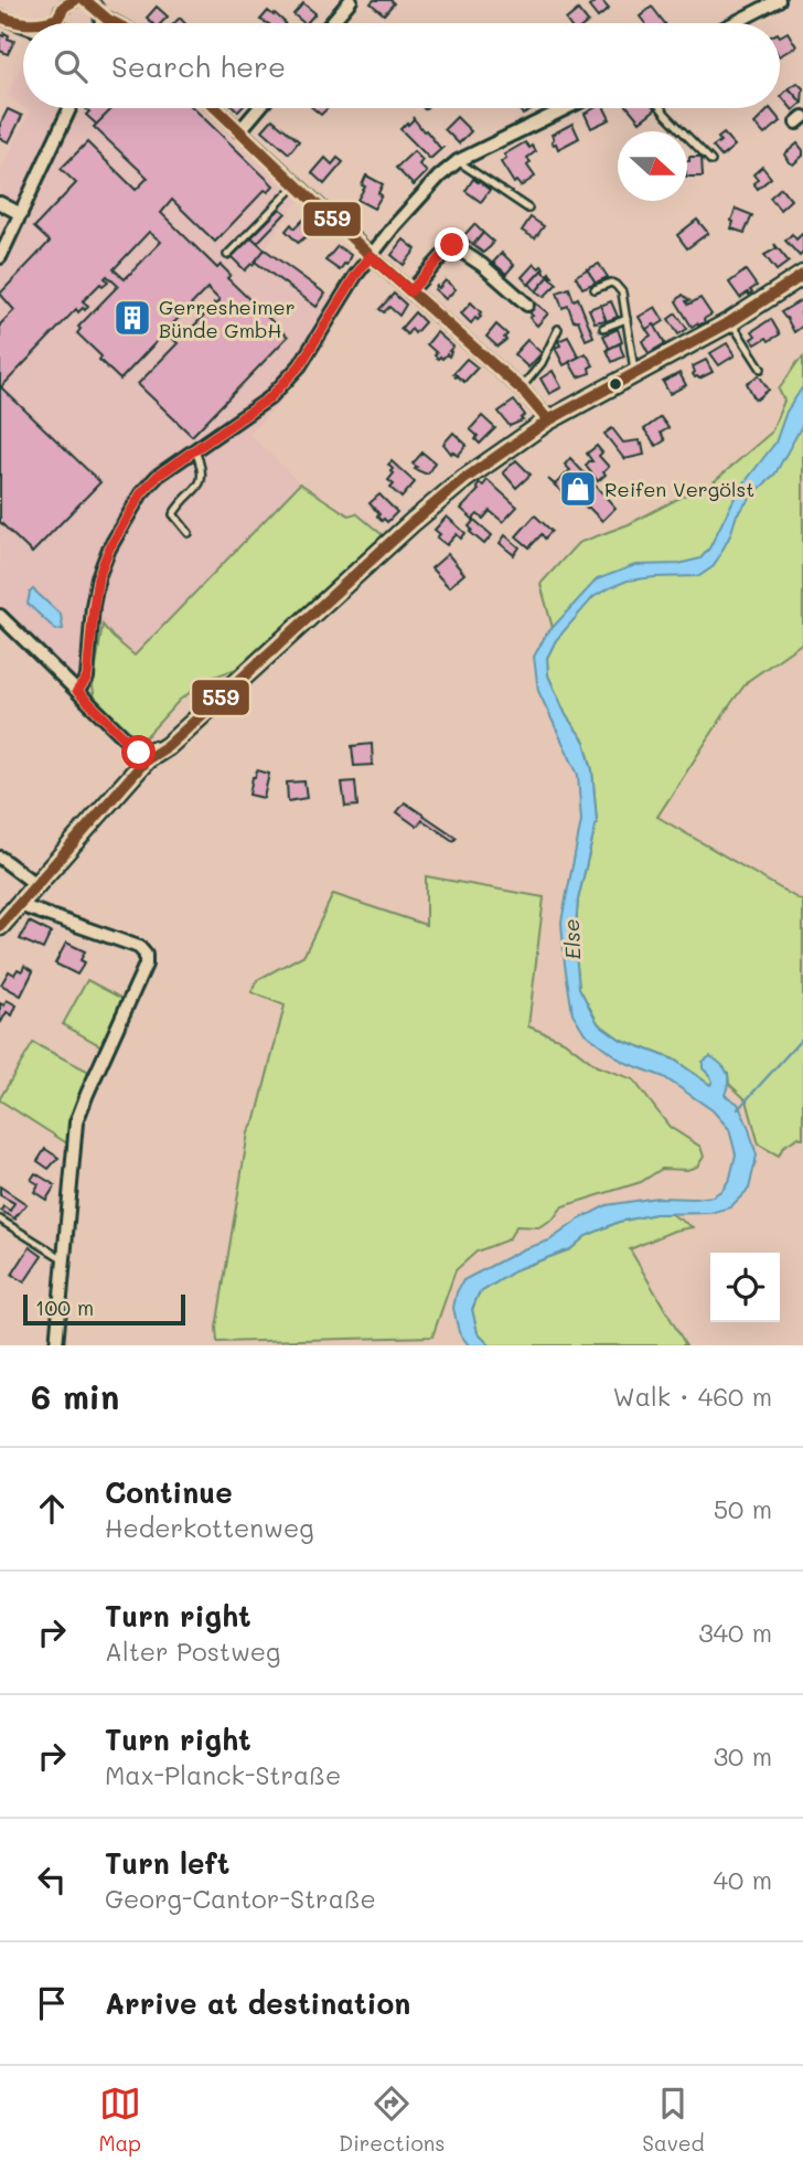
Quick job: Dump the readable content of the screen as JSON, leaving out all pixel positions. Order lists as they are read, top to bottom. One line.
{"water":["Else"],"places":{"building":["Gerresheimer Bünde GmbH"],"shop":["Reifen Vergölst"]},"lines":["transit line 559"],"scale_bar":"100 m","north":"right","page":{"search":"Search here","scale":"100 m","heading":["6 min","Walk · 460 m"],"list":[["Continue","Hederkottenweg","50 m"],["Turn right","Alter Postweg","340 m"],["Turn right","Max-Planck-Straße","30 m"],["Turn left","Georg-Cantor-Straße","40 m"],"Arrive at destination"],"nav":["Map","Directions","Saved"]}}
